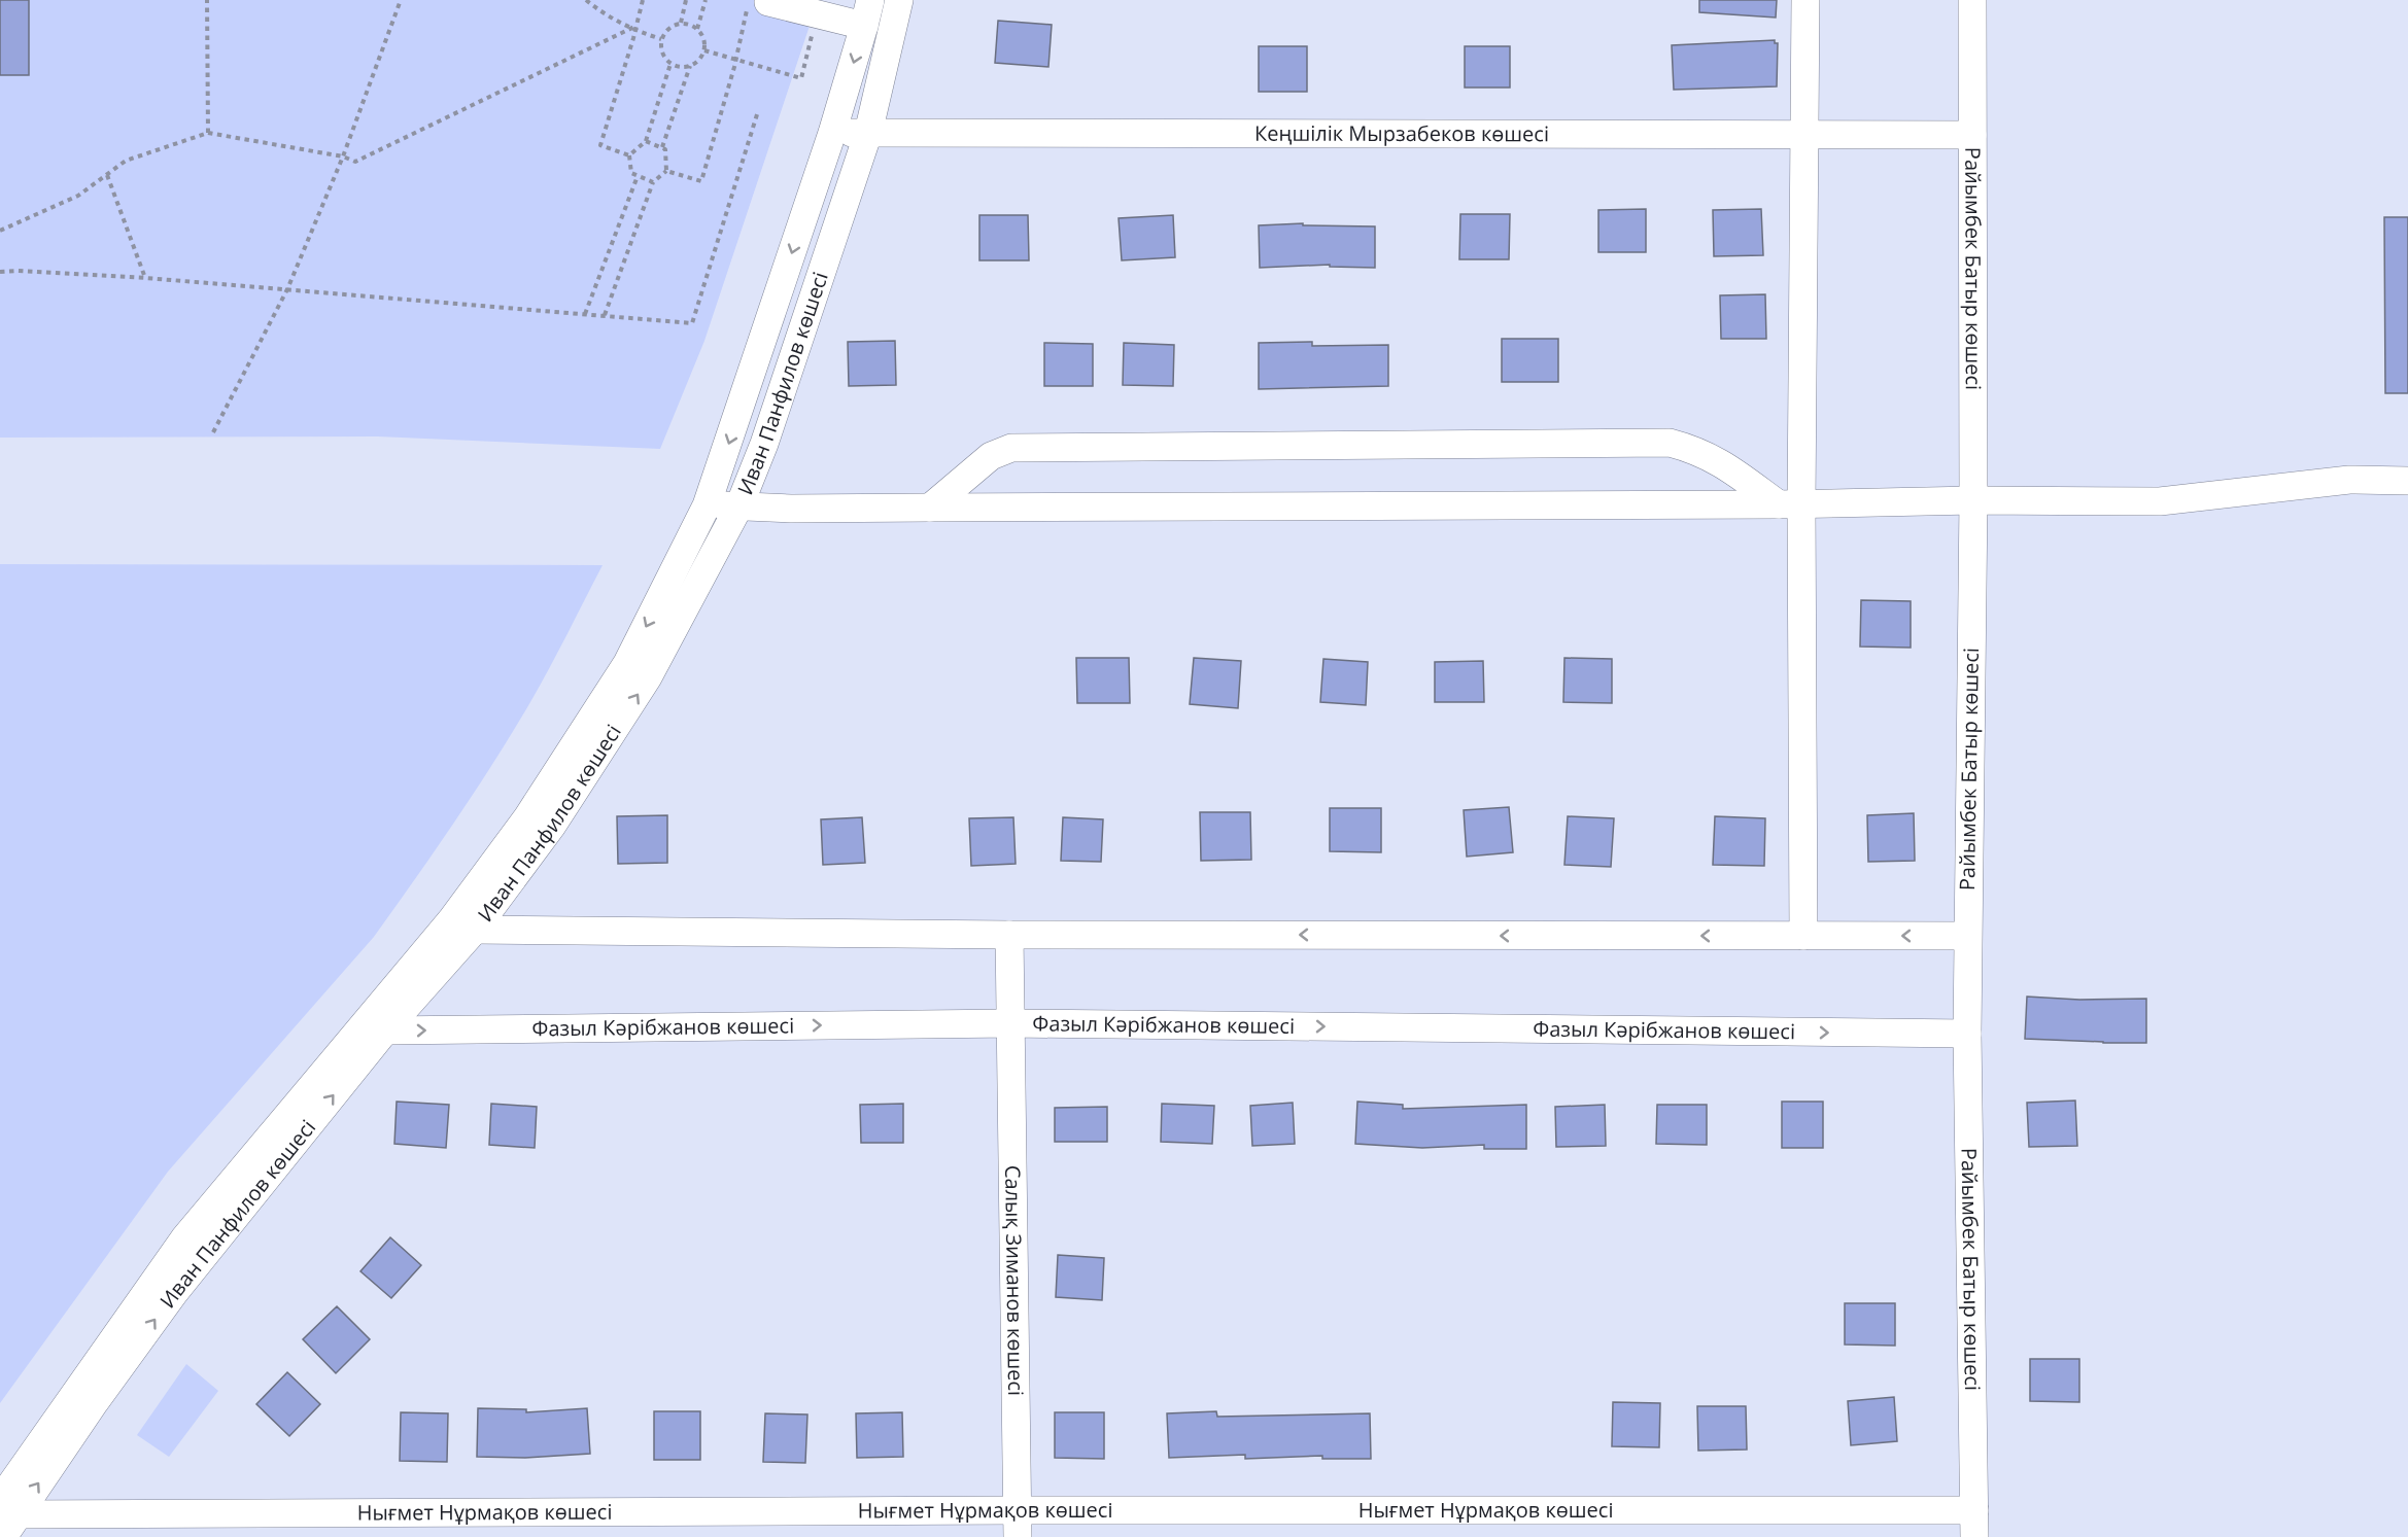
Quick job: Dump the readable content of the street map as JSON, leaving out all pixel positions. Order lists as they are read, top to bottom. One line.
{"streets":{"street":["Кеңшілік Мырзабеков көшесі","Райымбек Батыр көшесі","Иван Панфилов көшесі","Фазыл Кәрібжанов көшесі","Салық Зиманов көшесі","Нығмет Нұрмақов көшесі"]},"crossings":[["Кеңшілік Мырзабеков көшесі","Райымбек Батыр көшесі"],["Кеңшілік Мырзабеков көшесі","Иван Панфилов көшесі"],["Райымбек Батыр көшесі","Фазыл Кәрібжанов көшесі"],["Райымбек Батыр көшесі","Нығмет Нұрмақов көшесі"],["Иван Панфилов көшесі","Фазыл Кәрібжанов көшесі"],["Иван Панфилов көшесі","Нығмет Нұрмақов көшесі"],["Фазыл Кәрібжанов көшесі","Салық Зиманов көшесі"],["Салық Зиманов көшесі","Нығмет Нұрмақов көшесі"]]}
